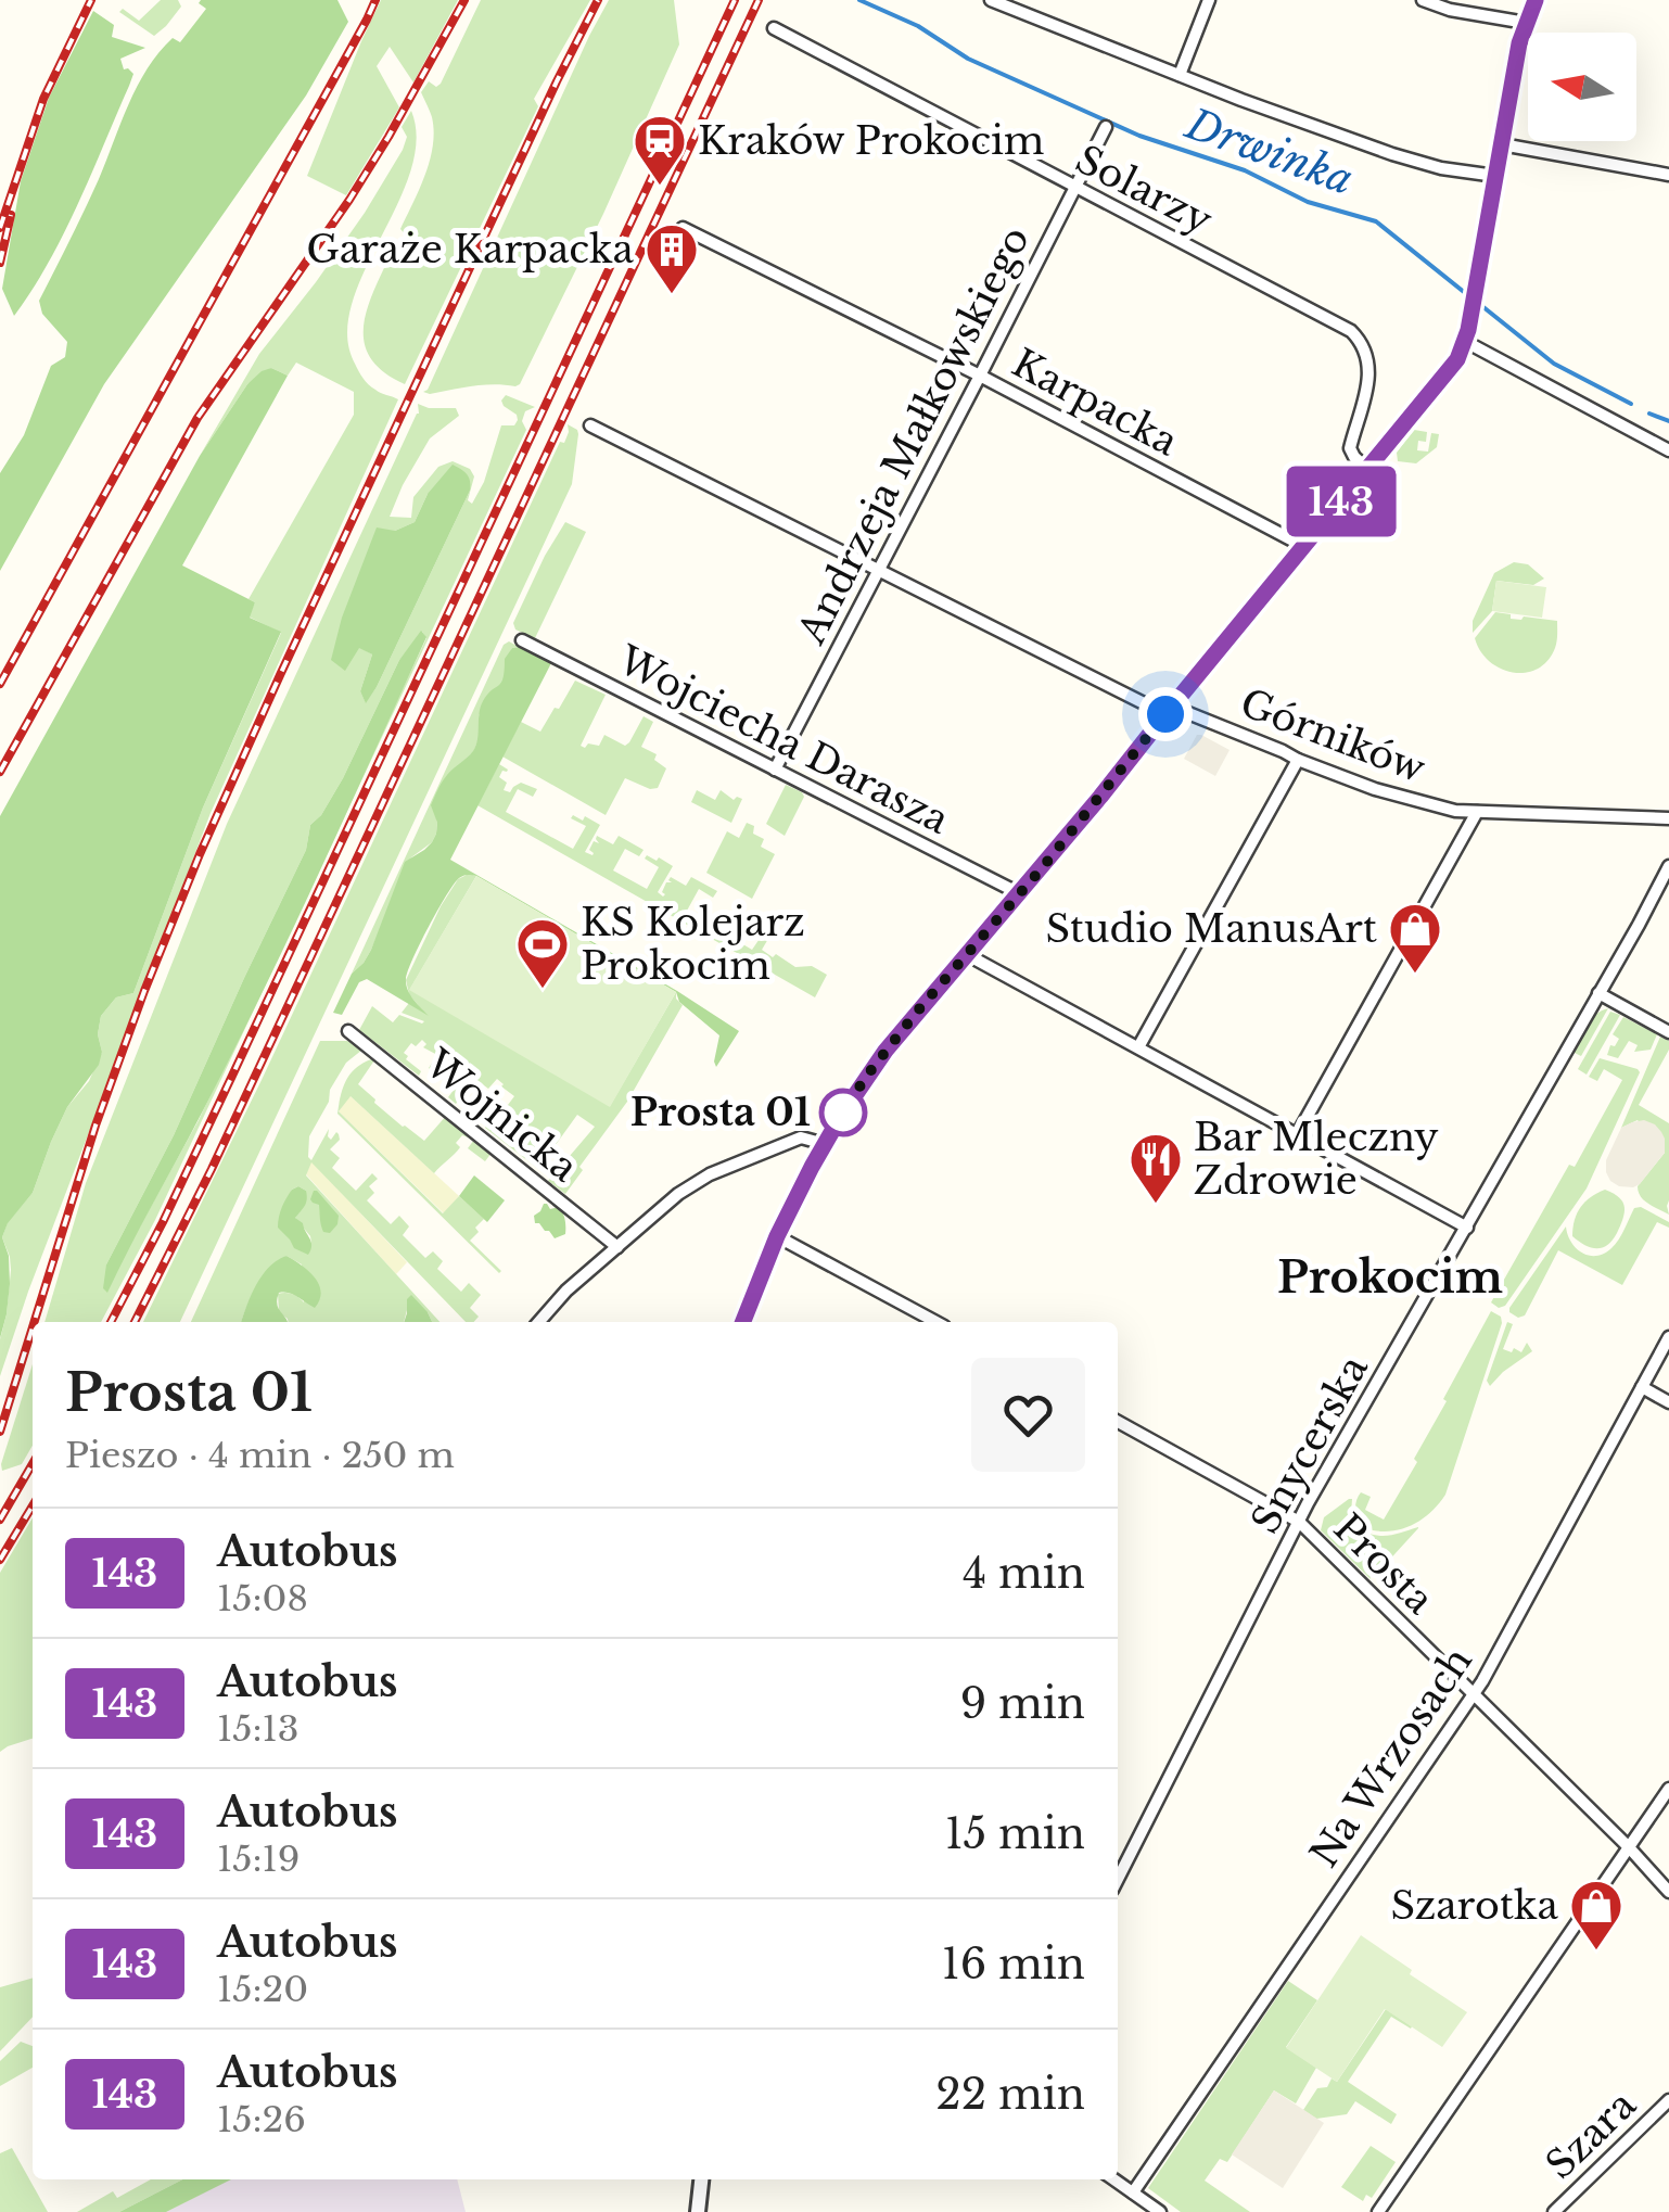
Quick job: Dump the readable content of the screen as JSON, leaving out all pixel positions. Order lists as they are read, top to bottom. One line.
{"streets":{"street":["Solarzy","Karpacka","Andrzeja Małkowskiego","Górników","Wojciecha Darasza","Wojnicka","Snycerska","Prosta","Na Wrzosach","Szara"]},"crossings":[["Solarzy","Andrzeja Małkowskiego"],["Karpacka","Andrzeja Małkowskiego"],["Andrzeja Małkowskiego","Górników"],["Andrzeja Małkowskiego","Wojciecha Darasza"],["Snycerska","Prosta"],["Prosta","Na Wrzosach"]],"districts":["Prokocim"],"water":["Drwinka"],"places":{"station":["Kraków Prokocim"],"building":["Garaże Karpacka"],"shop":["Studio ManusArt","Szarotka"],"sports":["KS Kolejarz Prokocim"],"other":["Prosta 01"],"restaurant":["Bar Mleczny Zdrowie"]},"lines":["bus line 143"],"north":"left","page":{"on_map":"143","heading":["Prosta 01","Pieszo · 4 min · 250 m"],"list":[{"mark":"143","name":"Autobus","note":"15:08","value":"4 min"},{"mark":"143","name":"Autobus","note":"15:13","value":"9 min"},{"mark":"143","name":"Autobus","note":"15:19","value":"15 min"},{"mark":"143","name":"Autobus","note":"15:20","value":"16 min"},{"mark":"143","name":"Autobus","note":"15:26","value":"22 min"}]}}
